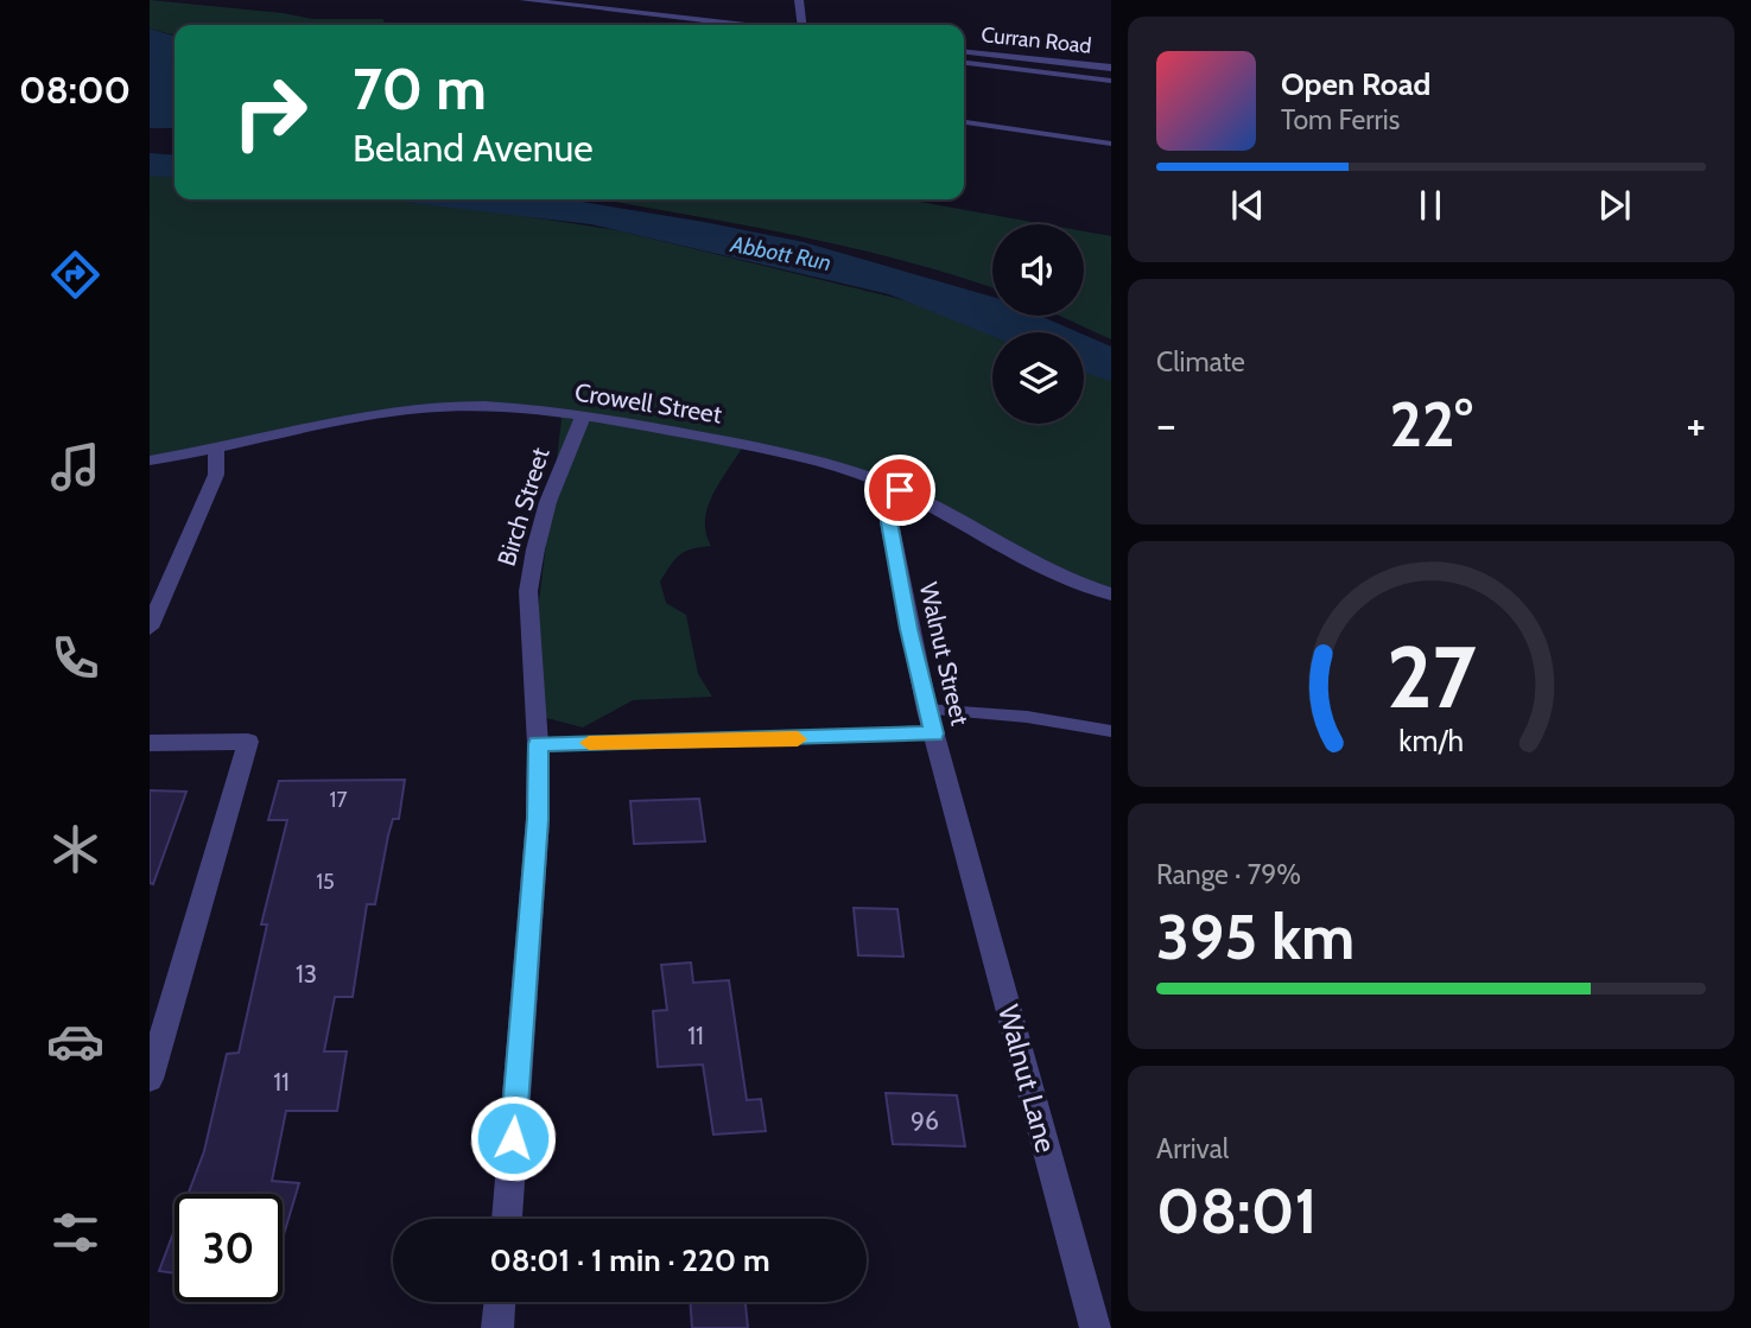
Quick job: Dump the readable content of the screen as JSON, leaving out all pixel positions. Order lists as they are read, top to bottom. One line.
{"streets":{"street":["Curran Road","Crowell Street","Birch Street","Walnut Street","Walnut Lane"]},"crossings":[["Crowell Street","Birch Street"],["Crowell Street","Walnut Street"],["Walnut Street","Walnut Lane"]],"water":["Abbott Run"],"house_numbers":["17","15","13","11","11","96"],"page":{"tabs":"08:00","turn":["70 m","Beland Avenue"],"song":["Open Road","Tom Ferris"],"tile":["Climate",["Range · 79%","395 km"],["Arrival","08:01"]],"heat":["−","22°","+"],"limit":"30","trip":"08:01 · 1 min · 220 m","gauge":["27","km/h"]}}
